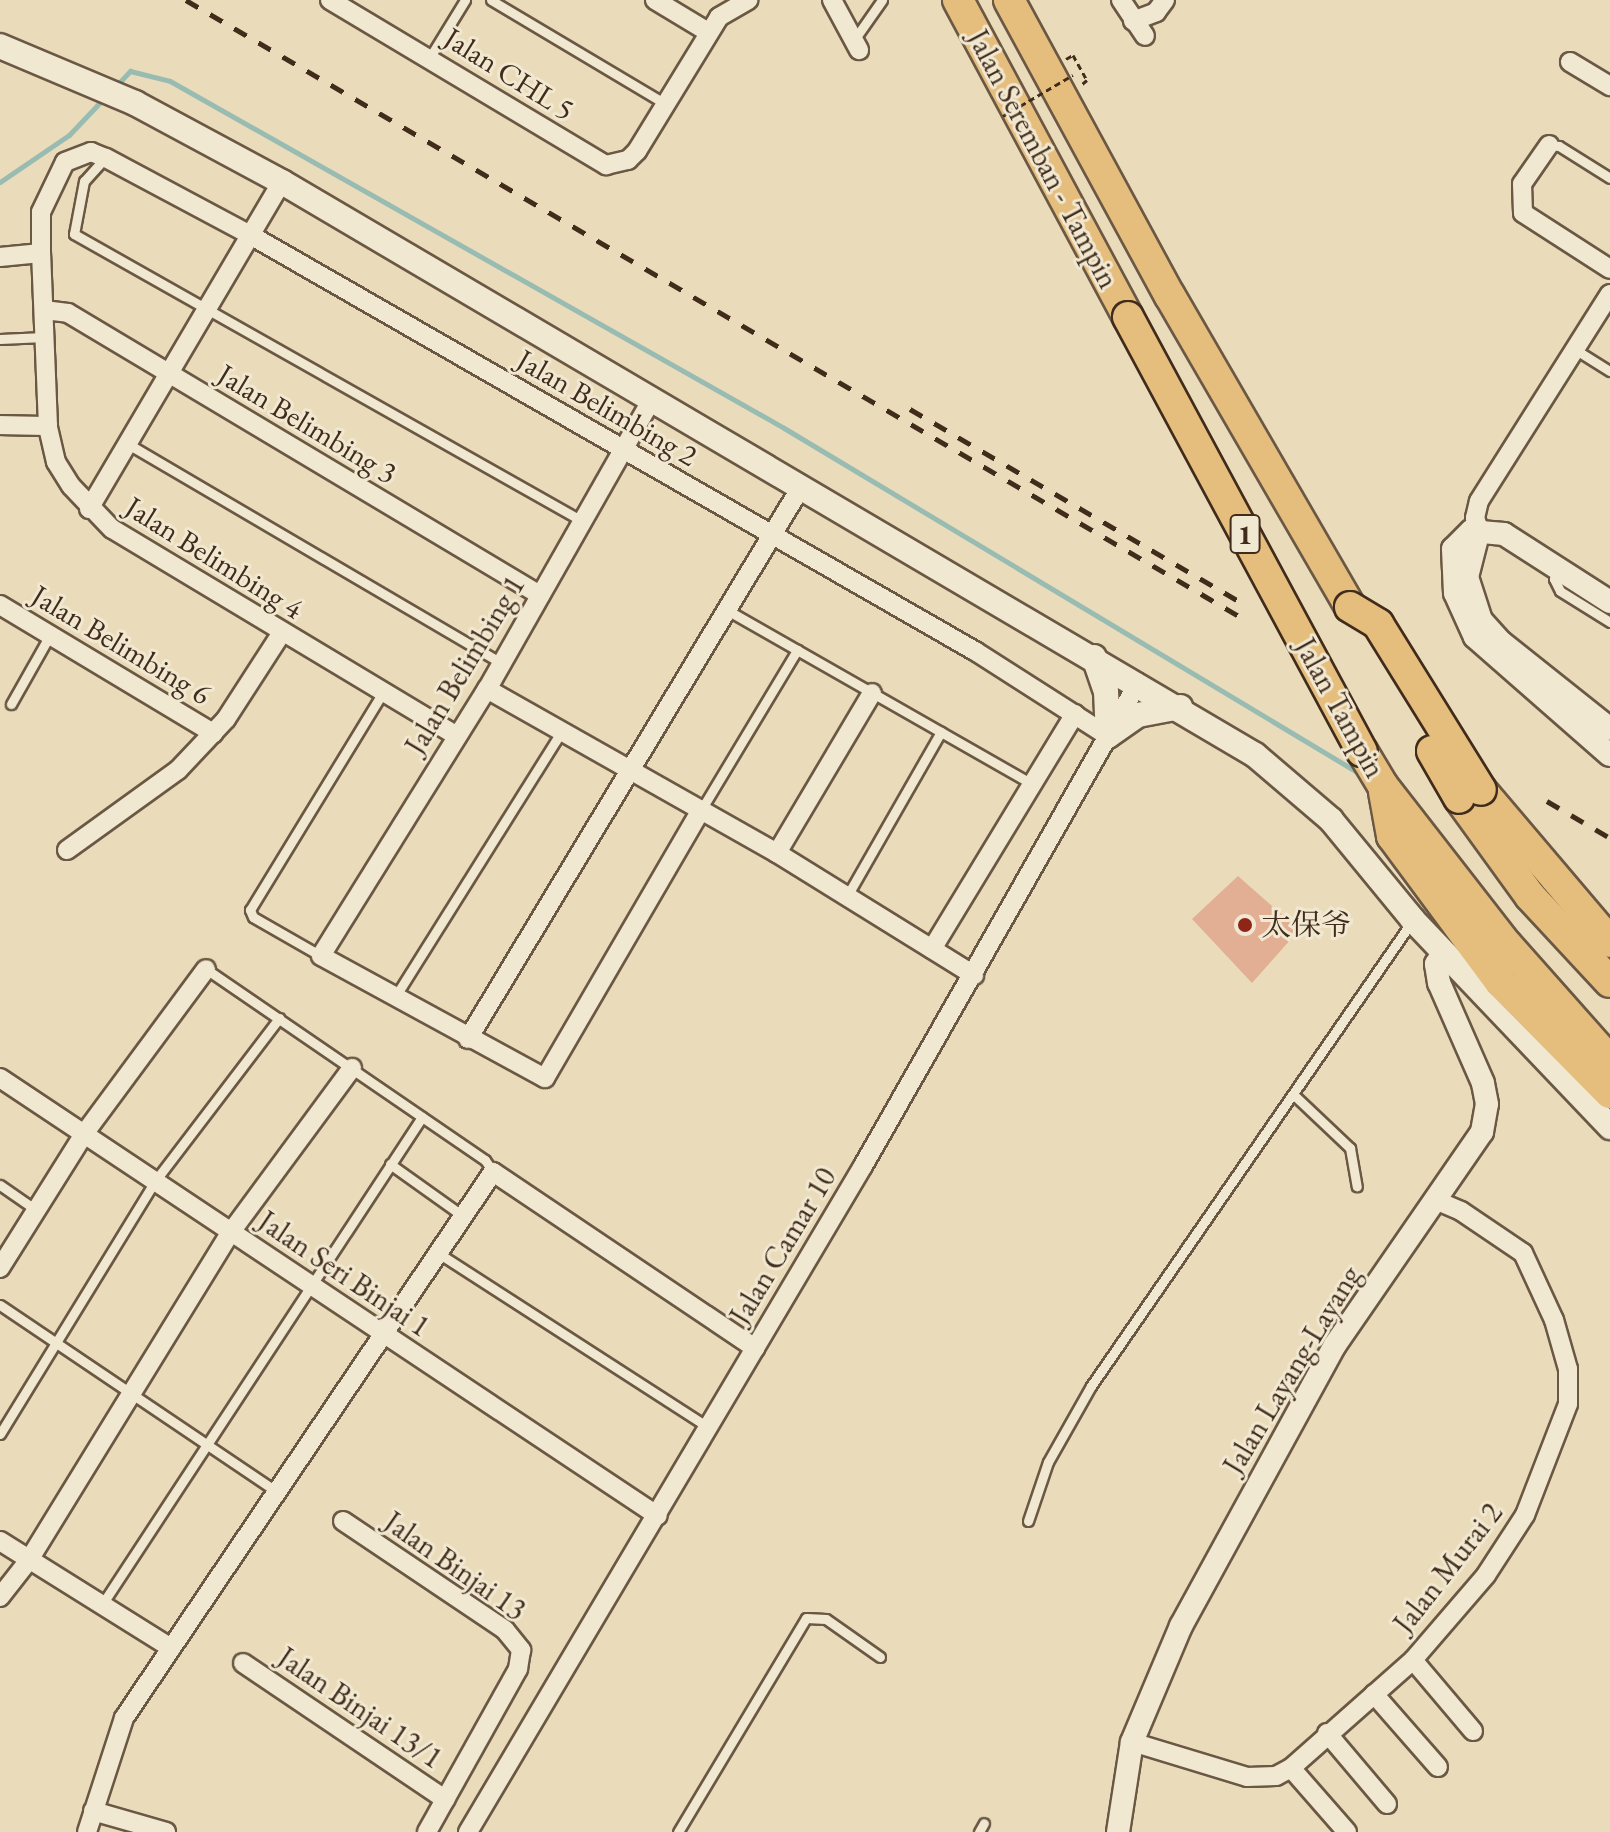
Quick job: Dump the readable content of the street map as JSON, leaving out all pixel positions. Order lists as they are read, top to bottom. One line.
{"streets":{"highway":["Jalan Seremban - Tampin","1","Jalan Tampin"],"street":["Jalan CHL 5","Jalan Belimbing 2","Jalan Belimbing 3","Jalan Belimbing 4","Jalan Belimbing 6","Jalan Belimbing 1","Jalan Camar 10","Jalan Seri Binjai 1","Jalan Layang-Layang","Jalan Binjai 13","Jalan Murai 2","Jalan Binjai 13/1"]},"crossings":[["Jalan Seremban - Tampin","Jalan Tampin"],["Jalan Belimbing 2","Jalan Belimbing 4"],["Jalan Belimbing 2","Jalan Belimbing 1"],["Jalan Belimbing 2","Jalan Camar 10"],["Jalan Belimbing 3","Jalan Belimbing 4"],["Jalan Belimbing 3","Jalan Belimbing 1"],["Jalan Belimbing 4","Jalan Belimbing 1"],["Jalan Camar 10","Jalan Seri Binjai 1"],["Jalan Layang-Layang","Jalan Murai 2"],["Jalan Binjai 13","Jalan Binjai 13/1"]],"places":["太保爷"]}
